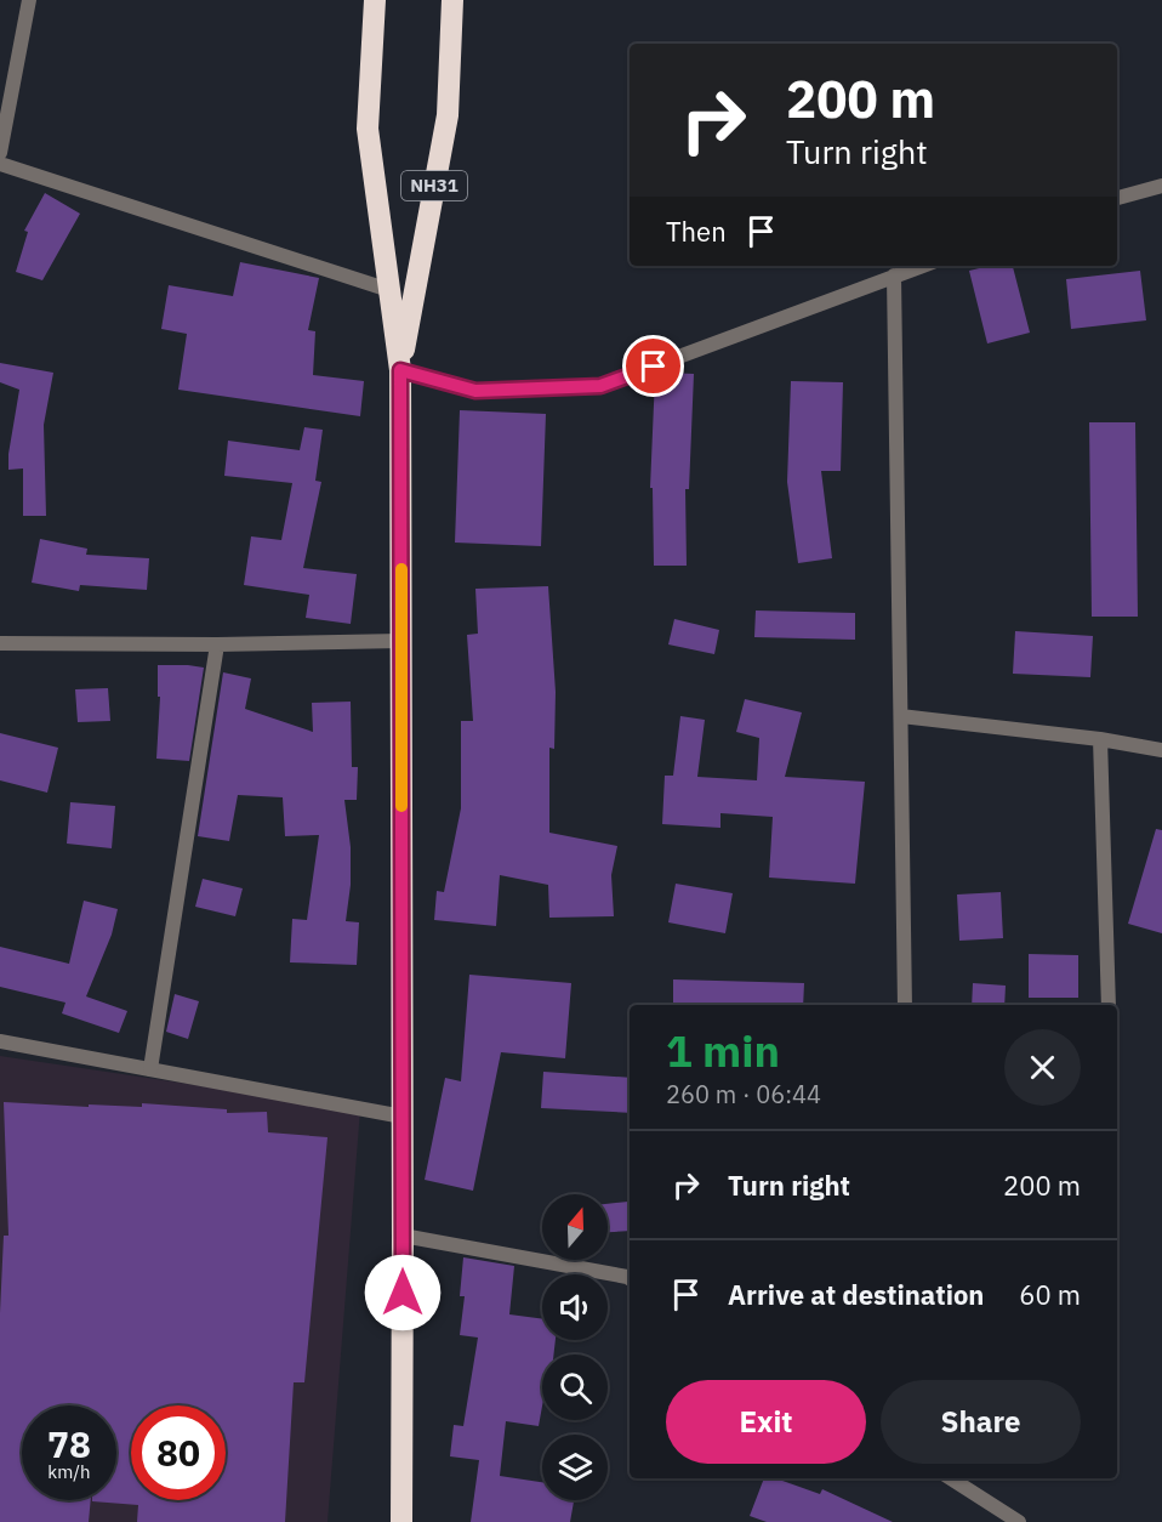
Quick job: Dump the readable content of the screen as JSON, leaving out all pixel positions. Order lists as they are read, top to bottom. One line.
{"streets":{"highway":["NH31"]},"north":"top","page":{"turn":["200 m","Turn right"],"then":"Then","heading":["1 min","260 m · 06:44"],"list":[{"name":"Turn right","value":"200 m"},{"name":"Arrive at destination","value":"60 m"}],"buttons":["Exit","Share"],"speed":"78 km/h","limit":"80"}}
